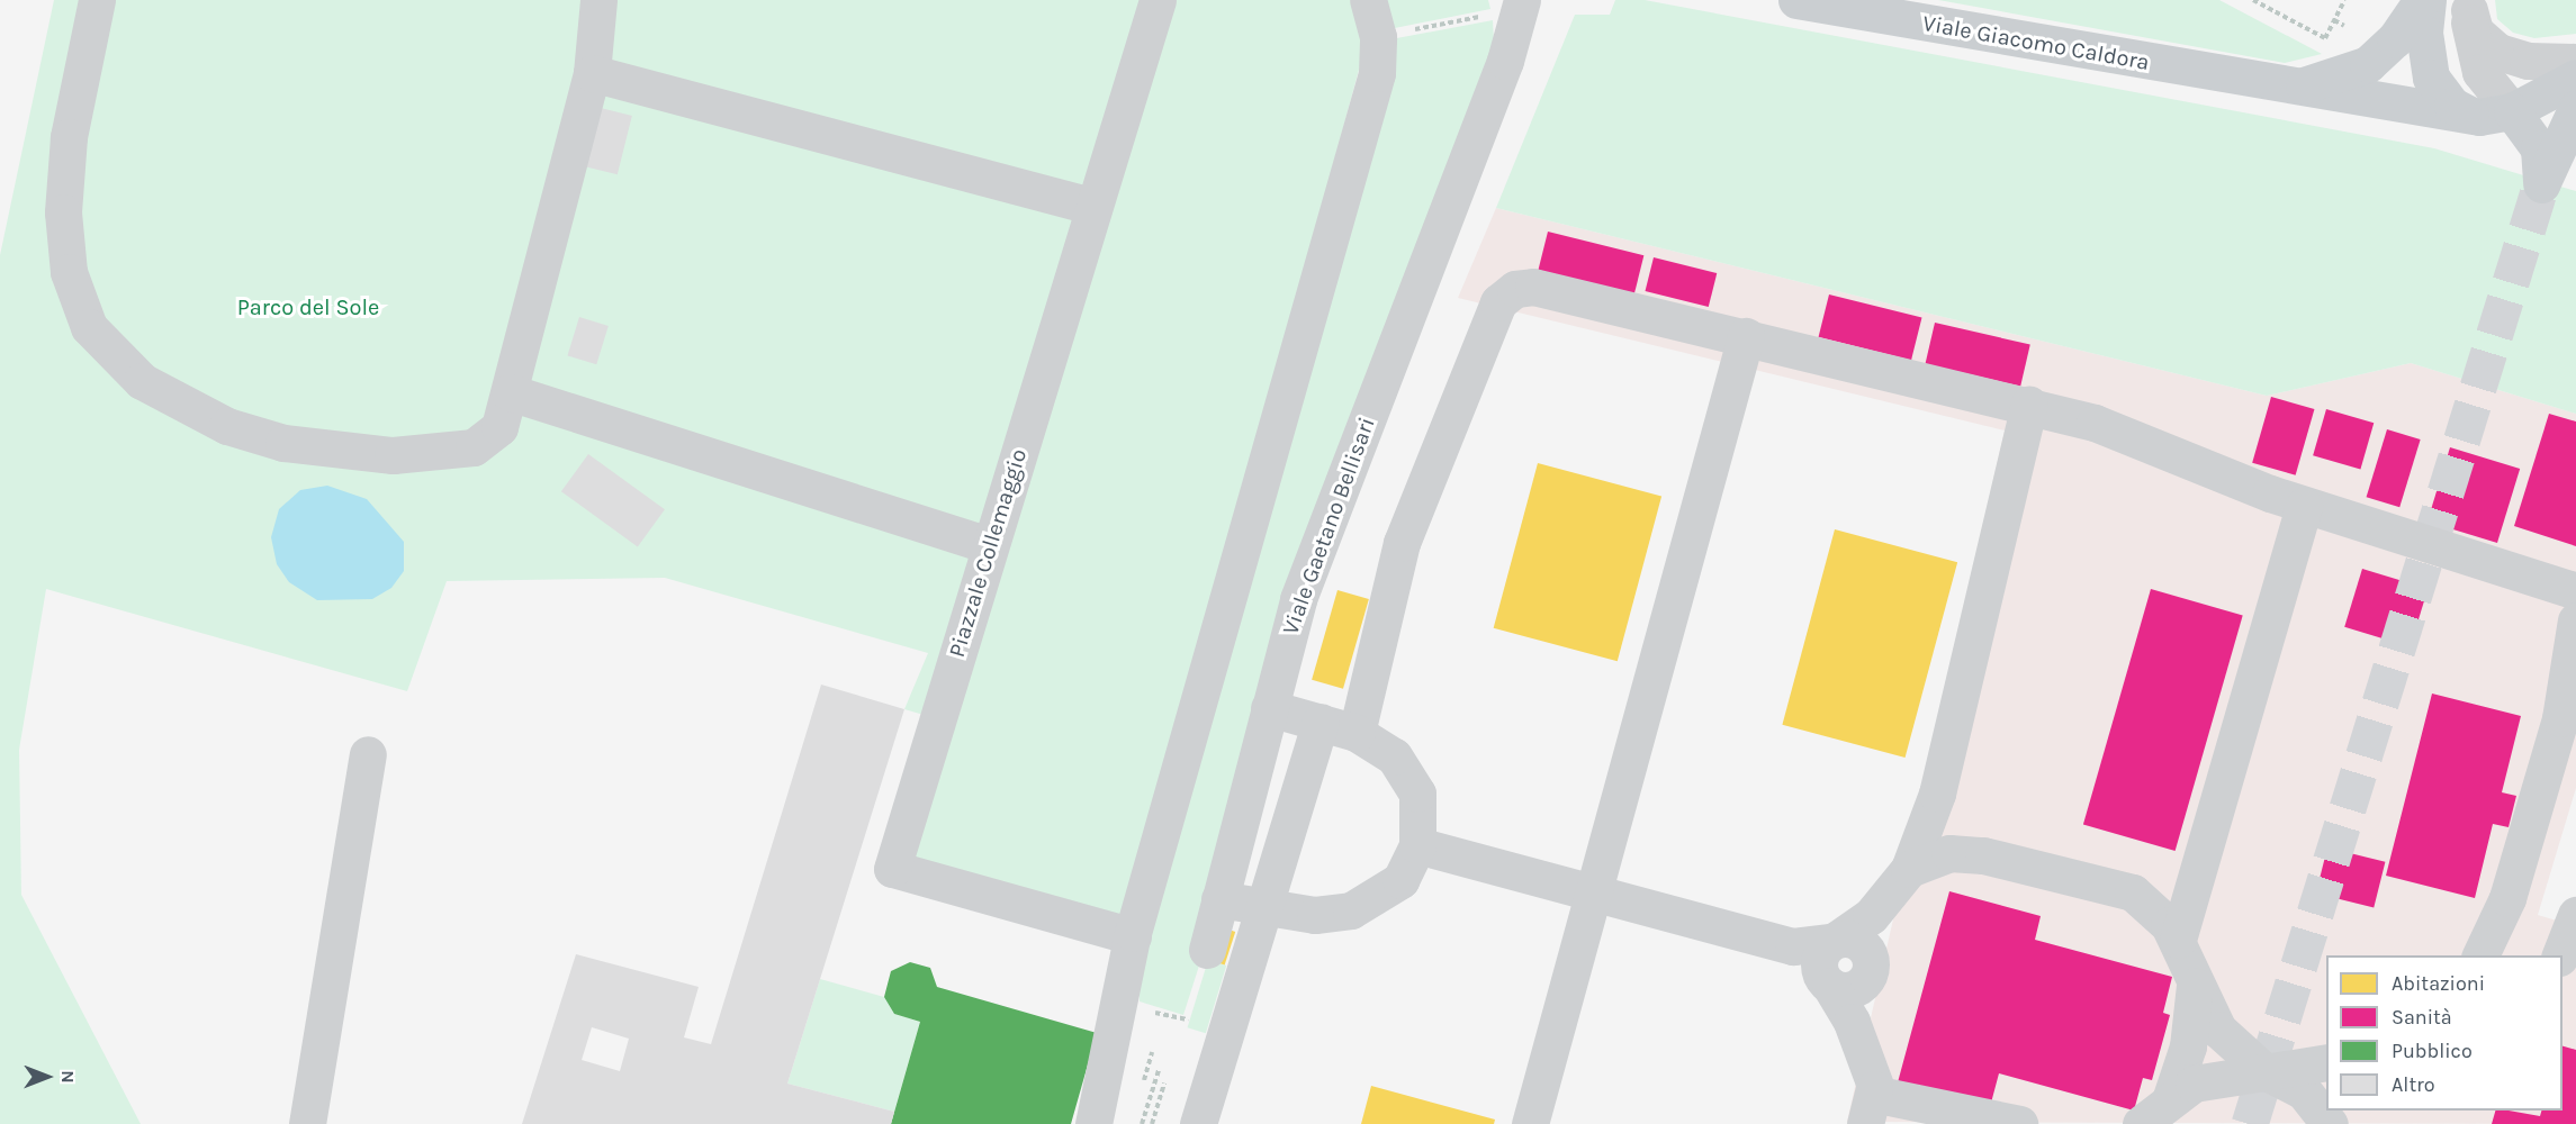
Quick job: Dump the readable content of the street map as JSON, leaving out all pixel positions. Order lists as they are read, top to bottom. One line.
{"streets":{"main road":["Viale Giacomo Caldora"],"street":["Viale Gaetano Bellisari","Piazzale Collemaggio"]},"parks":["Parco del Sole"],"legend":["Abitazioni","Sanità","Pubblico","Altro"],"north":"right"}
